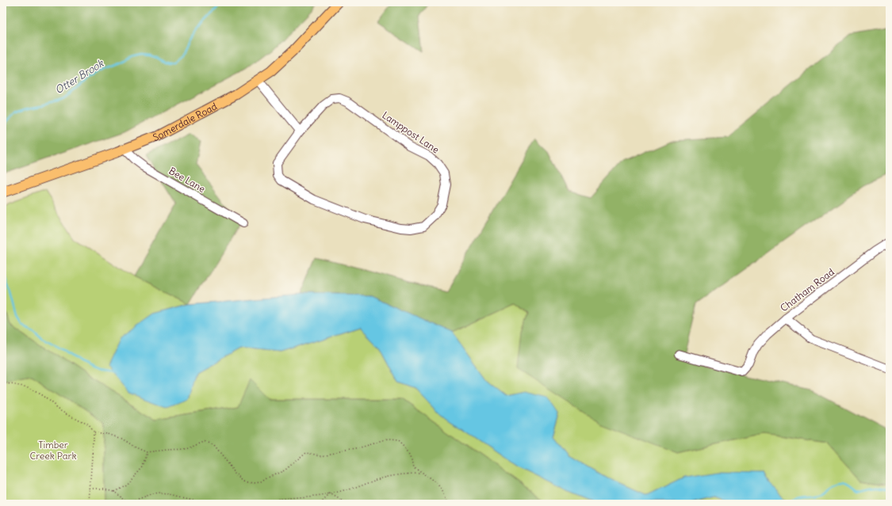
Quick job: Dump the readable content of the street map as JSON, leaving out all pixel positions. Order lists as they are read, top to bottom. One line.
{"streets":{"main road":["Somerdale Road"],"street":["Lamppost Lane","Bee Lane","Chatham Road"]},"crossings":[["Somerdale Road","Bee Lane"]],"water":["Otter Brook"],"parks":["Timber Creek Park"]}
